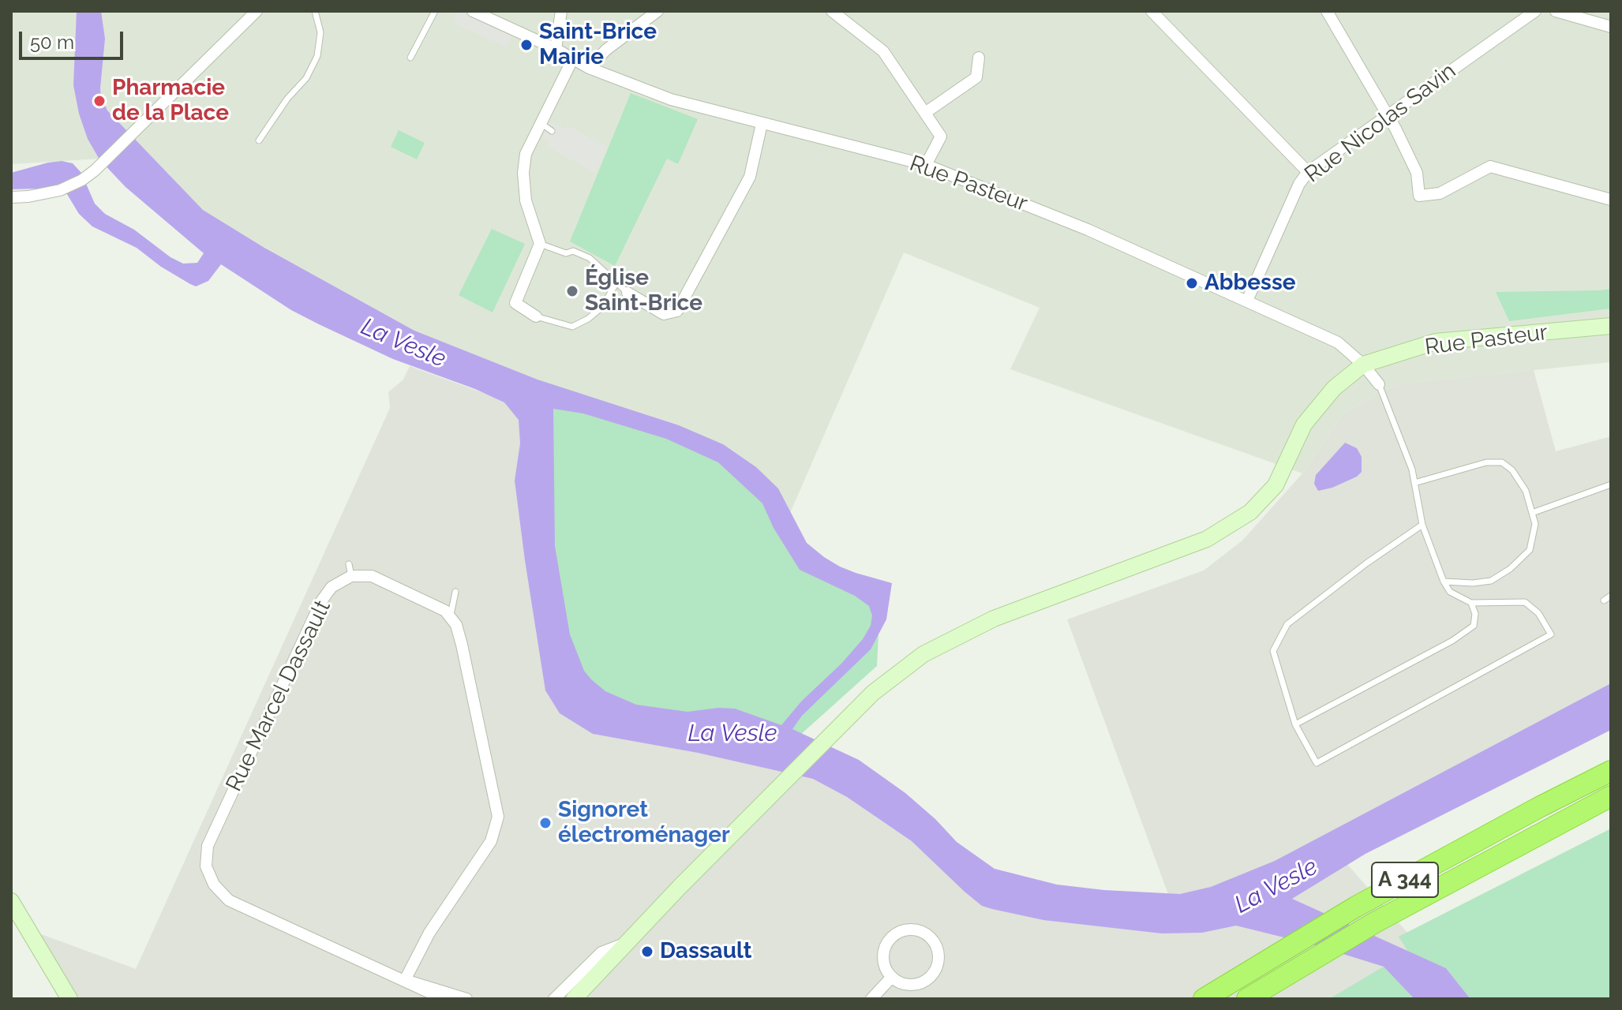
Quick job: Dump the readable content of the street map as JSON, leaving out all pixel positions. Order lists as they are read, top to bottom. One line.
{"streets":{"highway":["A 344"],"street":["Rue Nicolas Savin","Rue Pasteur","Rue Marcel Dassault"]},"crossings":[["Rue Nicolas Savin","Rue Pasteur"]],"water":["La Vesle"],"places":["Saint-Brice Mairie","Pharmacie de la Place","Abbesse","Église Saint-Brice","Signoret électroménager","Dassault"],"scale_bar":"50 m"}
